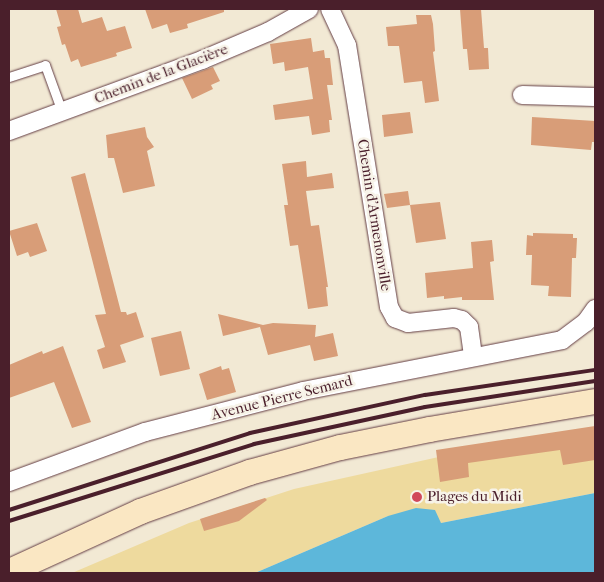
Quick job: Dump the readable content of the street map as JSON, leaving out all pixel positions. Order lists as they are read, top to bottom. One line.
{"streets":{"street":["Chemin de la Glacière","Chemin d'Armenonville","Avenue Pierre Semard"]},"crossings":[["Chemin d'Armenonville","Avenue Pierre Semard"]],"places":["Plages du Midi"]}
